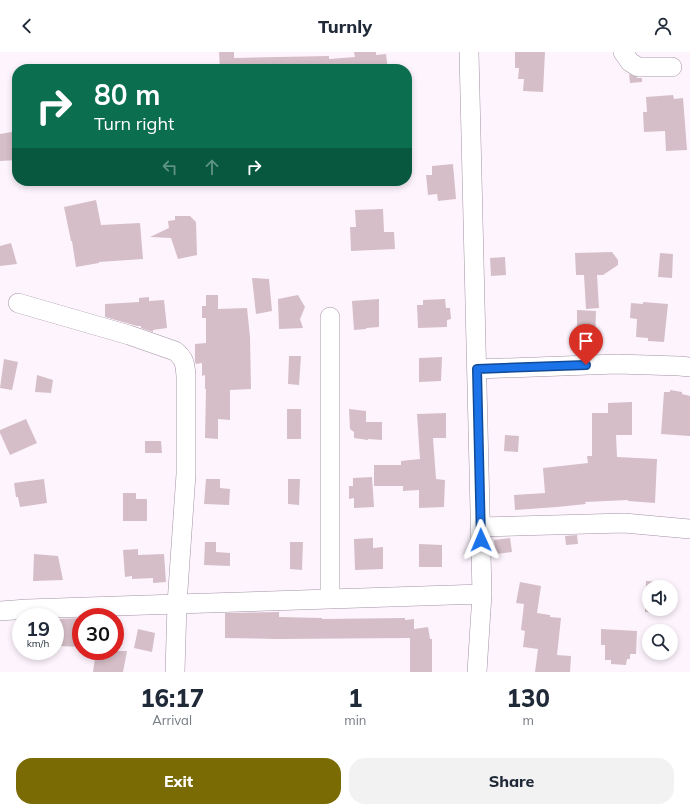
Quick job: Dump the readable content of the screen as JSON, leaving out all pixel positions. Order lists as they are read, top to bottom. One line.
{"page":{"header":"Turnly","turn":["80 m","Turn right"],"speed":"19 km/h","limit":"30","eta":["16:17","Arrival","1","min","130","m"],"buttons":["Exit","Share"]}}
